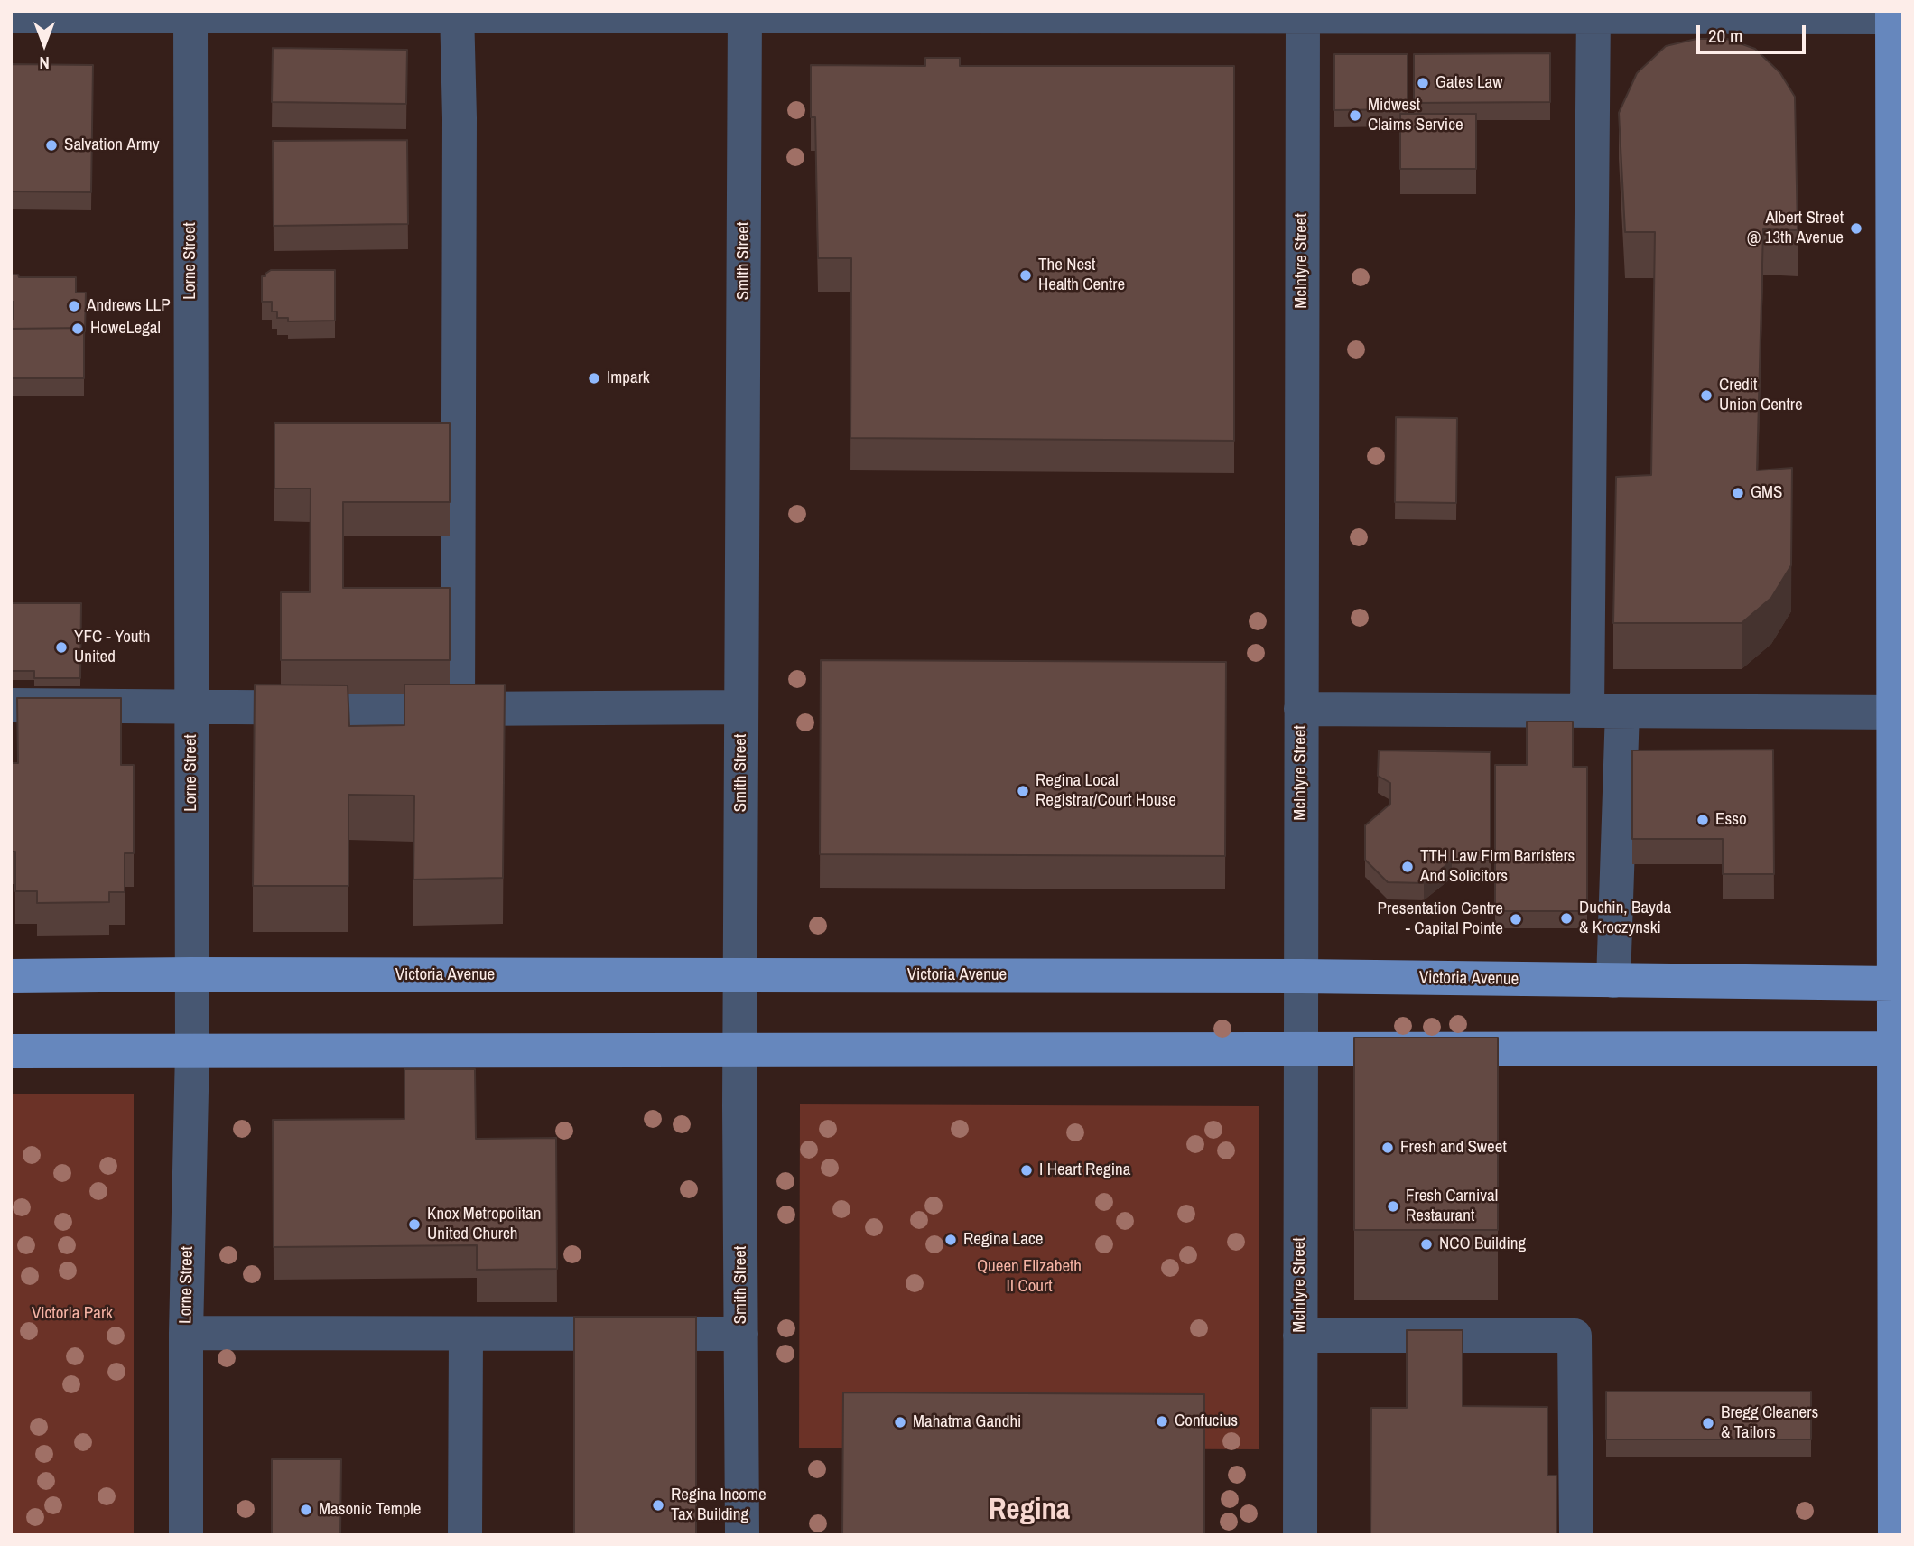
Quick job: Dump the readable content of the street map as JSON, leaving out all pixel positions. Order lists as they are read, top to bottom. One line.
{"streets":{"main road":["Victoria Avenue"],"street":["Lorne Street","Smith Street","McIntyre Street"]},"crossings":[["Lorne Street","Victoria Avenue"],["Smith Street","Victoria Avenue"],["McIntyre Street","Victoria Avenue"]],"districts":["Regina"],"parks":["Queen Elizabeth II Court","Victoria Park"],"places":["Gates Law","Midwest Claims Service","Salvation Army","Albert Street @ 13th Avenue","The Nest Health Centre","Andrews LLP","HoweLegal","Impark","Credit Union Centre","GMS","YFC - Youth United","Regina Local Registrar/Court House","Esso","TTH Law Firm Barristers And Solicitors","Duchin, Bayda & Kroczynski","Presentation Centre - Capital Pointe","Fresh and Sweet","I Heart Regina","Fresh Carnival Restaurant","Knox Metropolitan United Church","Regina Lace","NCO Building","Confucius","Mahatma Gandhi","Bregg Cleaners & Tailors","Regina Income Tax Building","Masonic Temple"],"scale_bar":"20 m","north":"bottom"}
